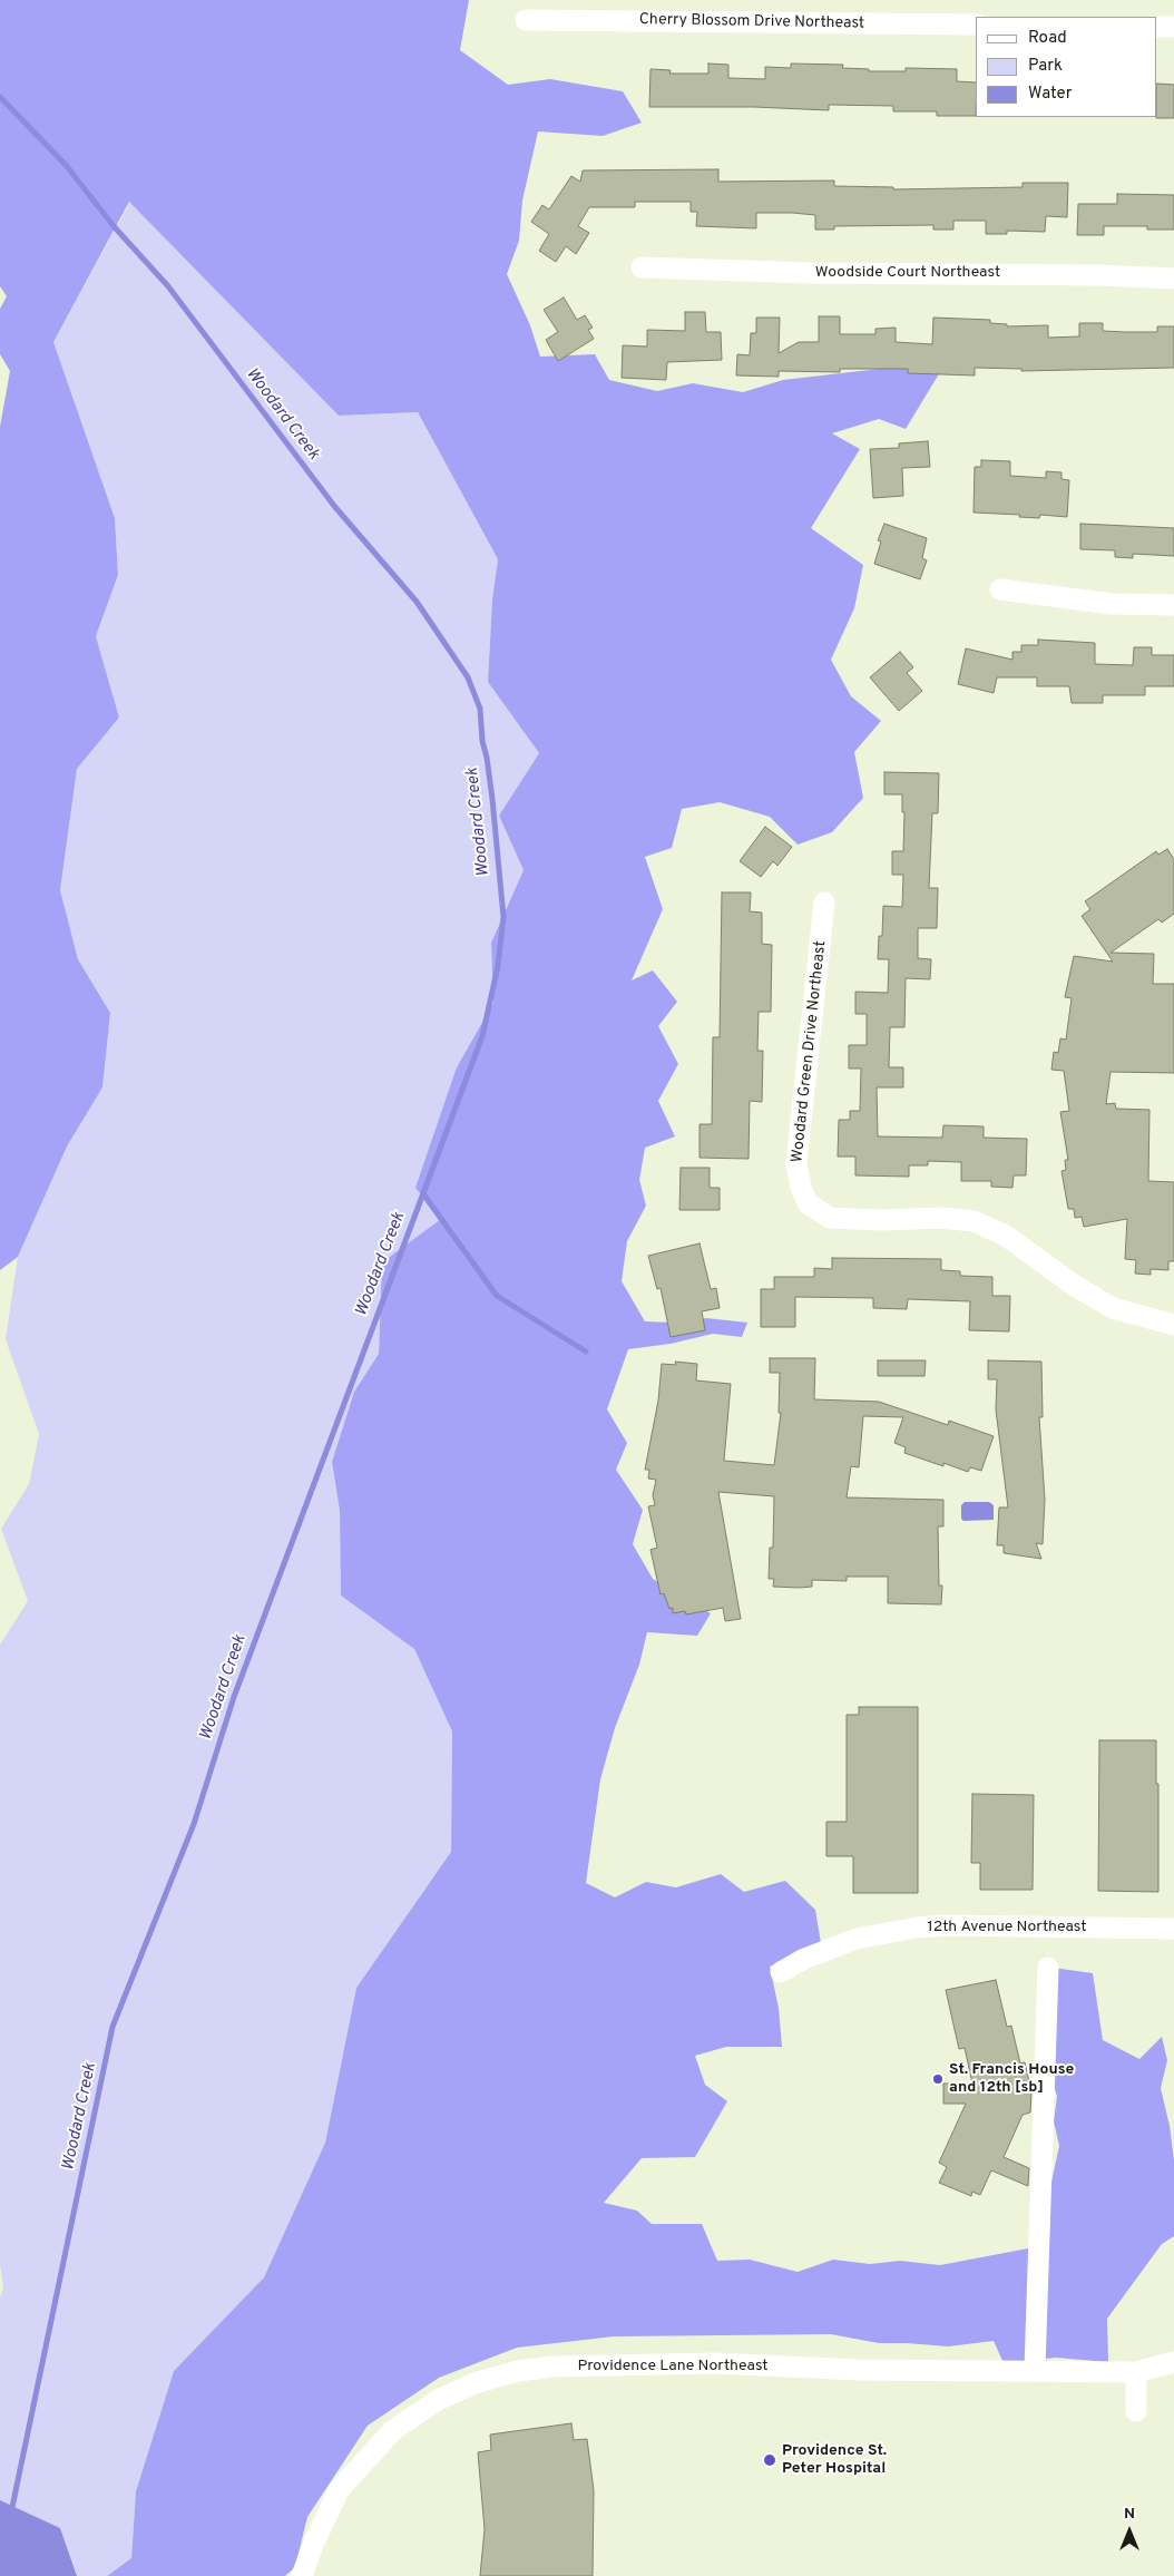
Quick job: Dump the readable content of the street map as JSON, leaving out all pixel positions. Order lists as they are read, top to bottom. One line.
{"streets":{"street":["Cherry Blossom Drive Northeast","Woodside Court Northeast","Woodard Green Drive Northeast","12th Avenue Northeast","Providence Lane Northeast"]},"water":["Woodard Creek"],"places":["St. Francis House and 12th [sb]","Providence St. Peter Hospital"],"legend":["Road","Park","Water"],"north":"top"}
